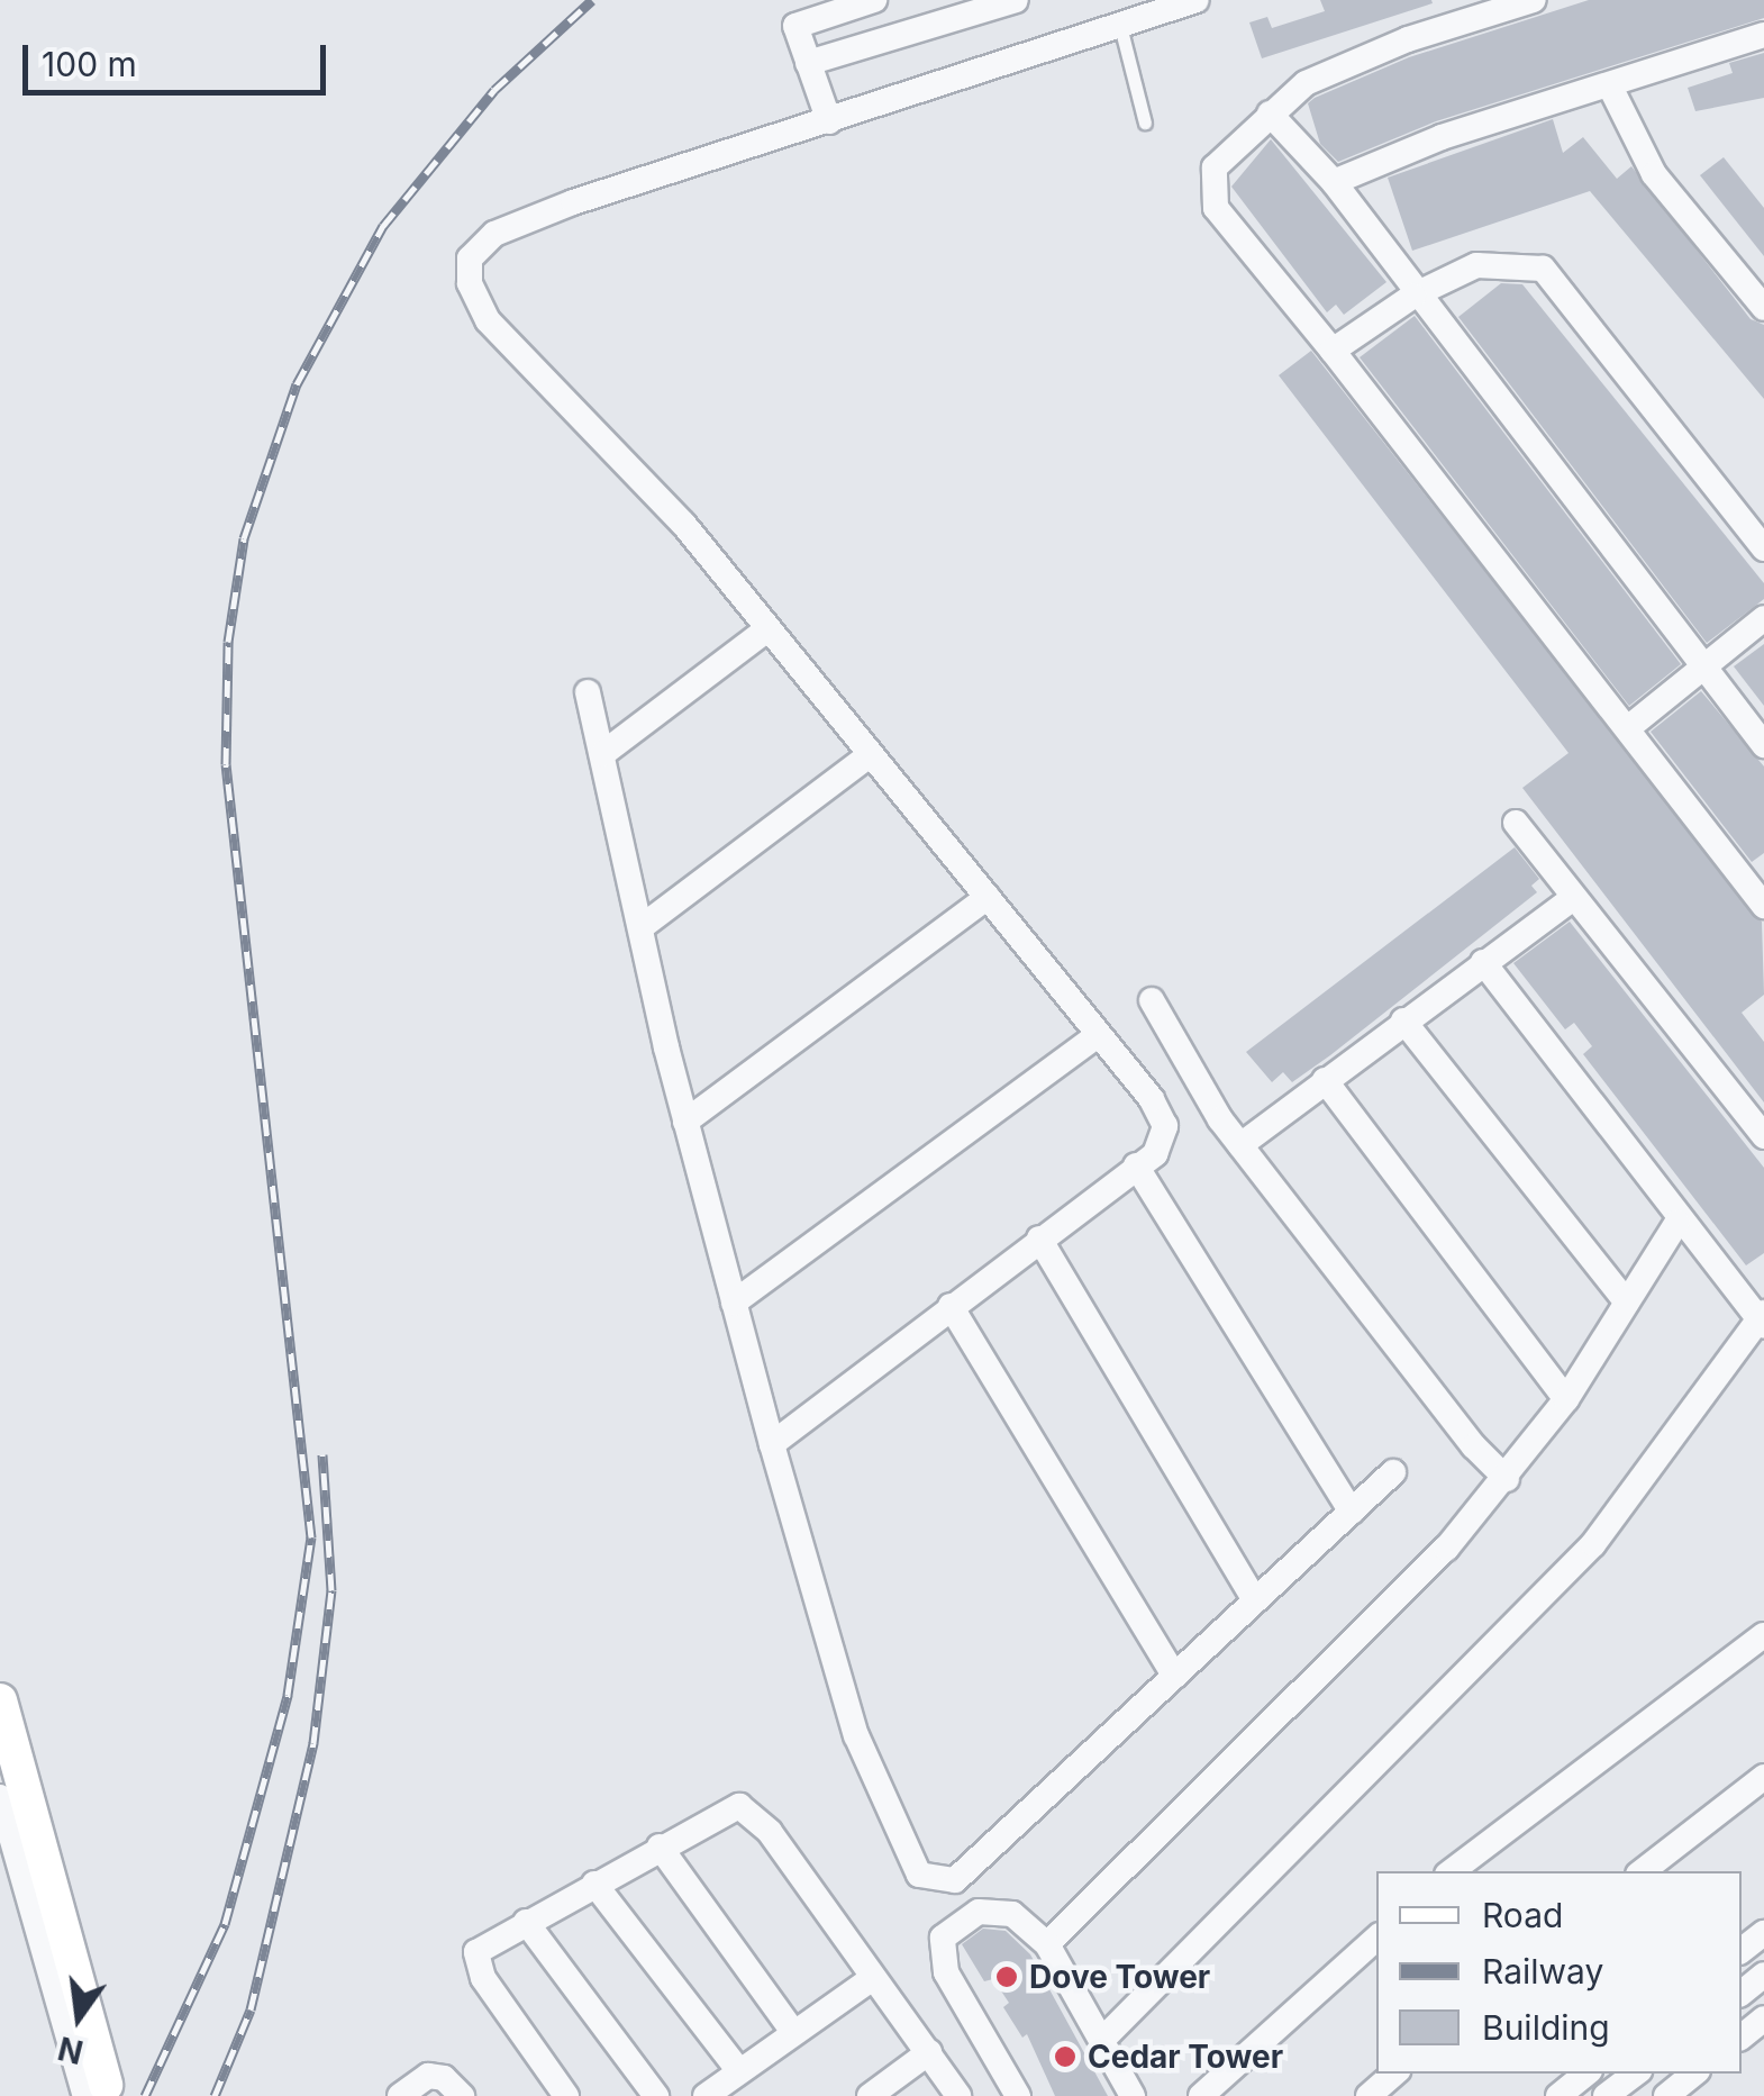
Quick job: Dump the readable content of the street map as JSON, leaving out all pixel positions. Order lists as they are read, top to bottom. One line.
{"places":["Dove Tower","Cedar Tower"],"legend":["Road","Railway","Building"],"scale_bar":"100 m","north":"bottom"}
